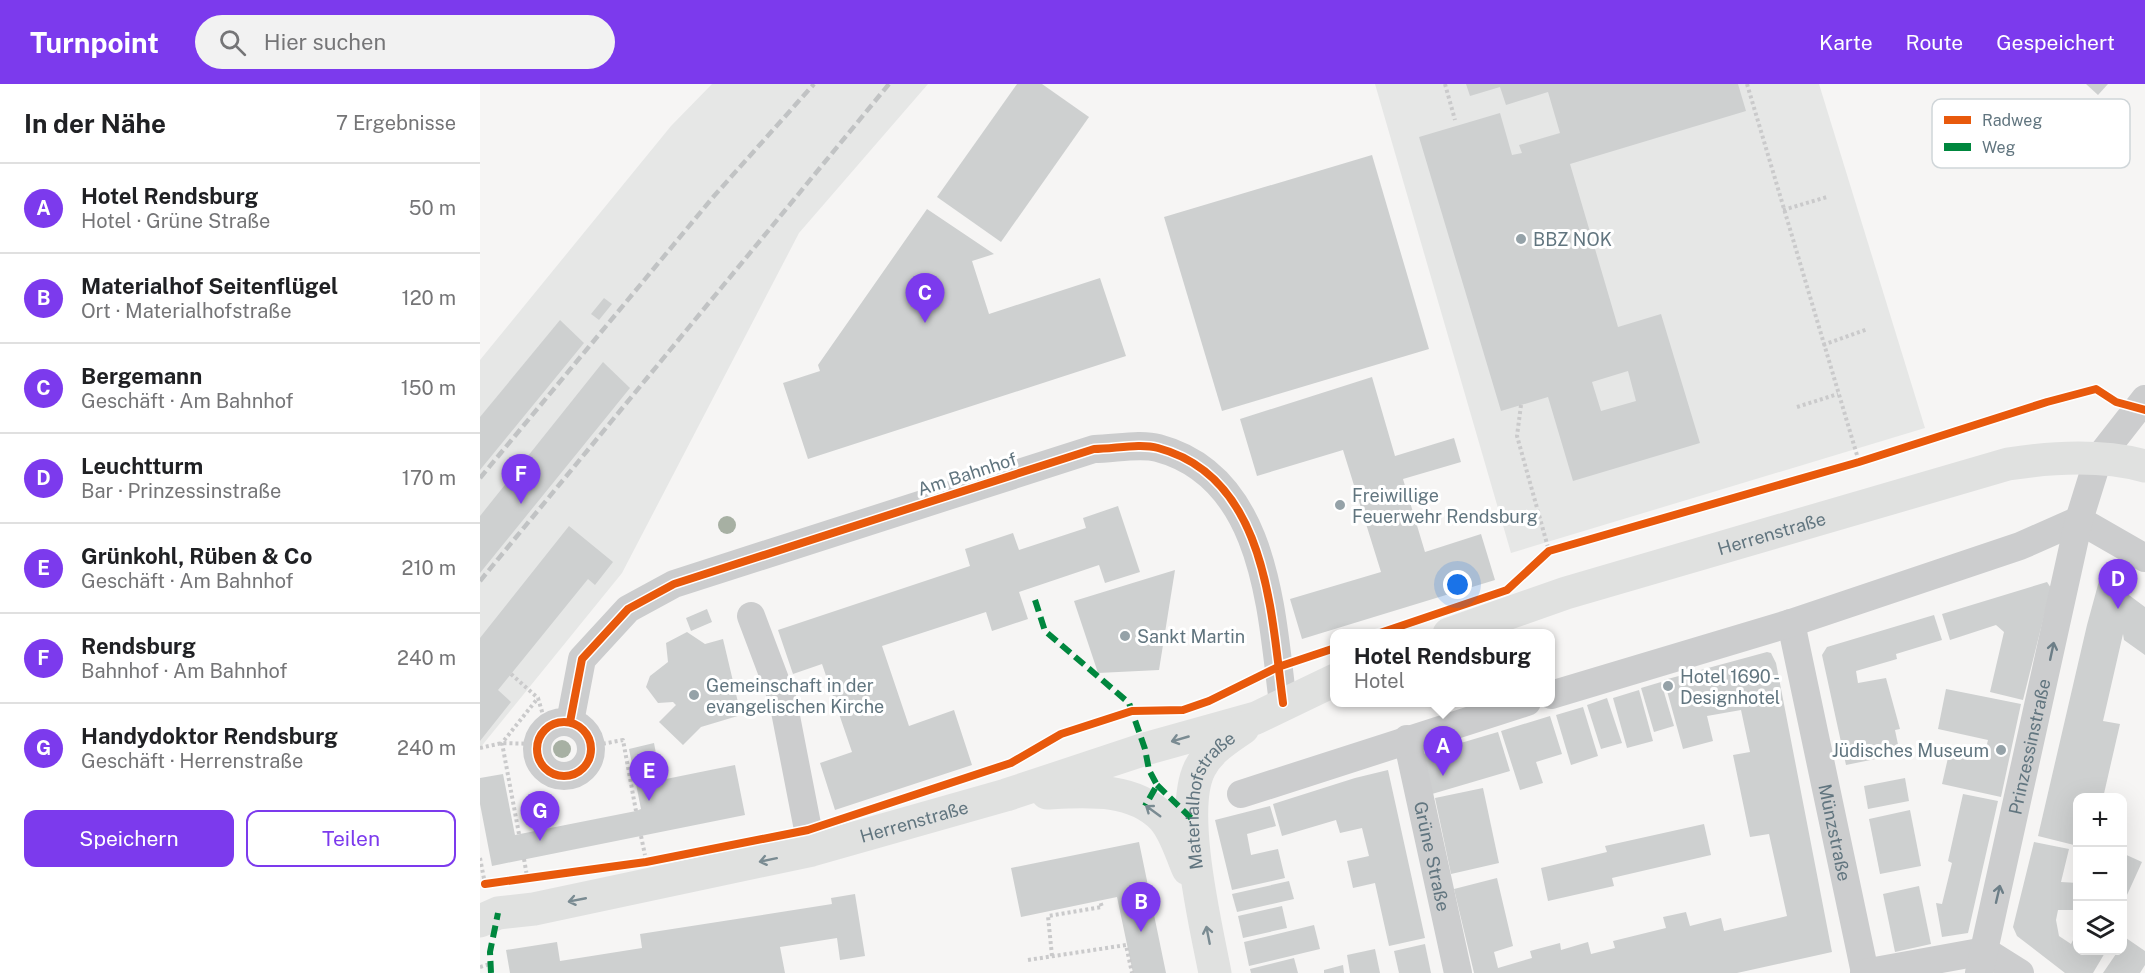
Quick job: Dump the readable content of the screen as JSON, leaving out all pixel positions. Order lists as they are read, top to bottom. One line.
{"streets":{"main road":["Herrenstraße","Materialhofstraße"],"street":["Am Bahnhof","Prinzessinstraße","Münzstraße","Grüne Straße"]},"crossings":[["Am Bahnhof","Herrenstraße"],["Am Bahnhof","Materialhofstraße"],["Herrenstraße","Prinzessinstraße"],["Herrenstraße","Materialhofstraße"]],"one_way":["Herrenstraße","Prinzessinstraße","Materialhofstraße"],"places":["BBZ NOK","Freiwillige Feuerwehr Rendsburg","Sankt Martin","Hotel 1690 - Designhotel","Gemeinschaft in der evangelischen Kirche","Jüdisches Museum"],"legend":["Radweg","Weg"],"page":{"header":"Turnpoint","search":"Hier suchen","nav":["Karte","Route","Gespeichert"],"heading":["In der Nähe","7 Ergebnisse"],"list":[{"mark":"A","name":"Hotel Rendsburg","note":"Hotel · Grüne Straße","value":"50 m"},{"mark":"B","name":"Materialhof Seitenflügel","note":"Ort · Materialhofstraße","value":"120 m"},{"mark":"C","name":"Bergemann","note":"Geschäft · Am Bahnhof","value":"150 m"},{"mark":"D","name":"Leuchtturm","note":"Bar · Prinzessinstraße","value":"170 m"},{"mark":"E","name":"Grünkohl, Rüben & Co","note":"Geschäft · Am Bahnhof","value":"210 m"},{"mark":"F","name":"Rendsburg","note":"Bahnhof · Am Bahnhof","value":"240 m"},{"mark":"G","name":"Handydoktor Rendsburg","note":"Geschäft · Herrenstraße","value":"240 m"}],"pins":["C","F","D","A","E","G","B"],"popup":["Hotel Rendsburg","Hotel"],"buttons":["Speichern","Teilen"],"map_buttons":["+","−"]}}
